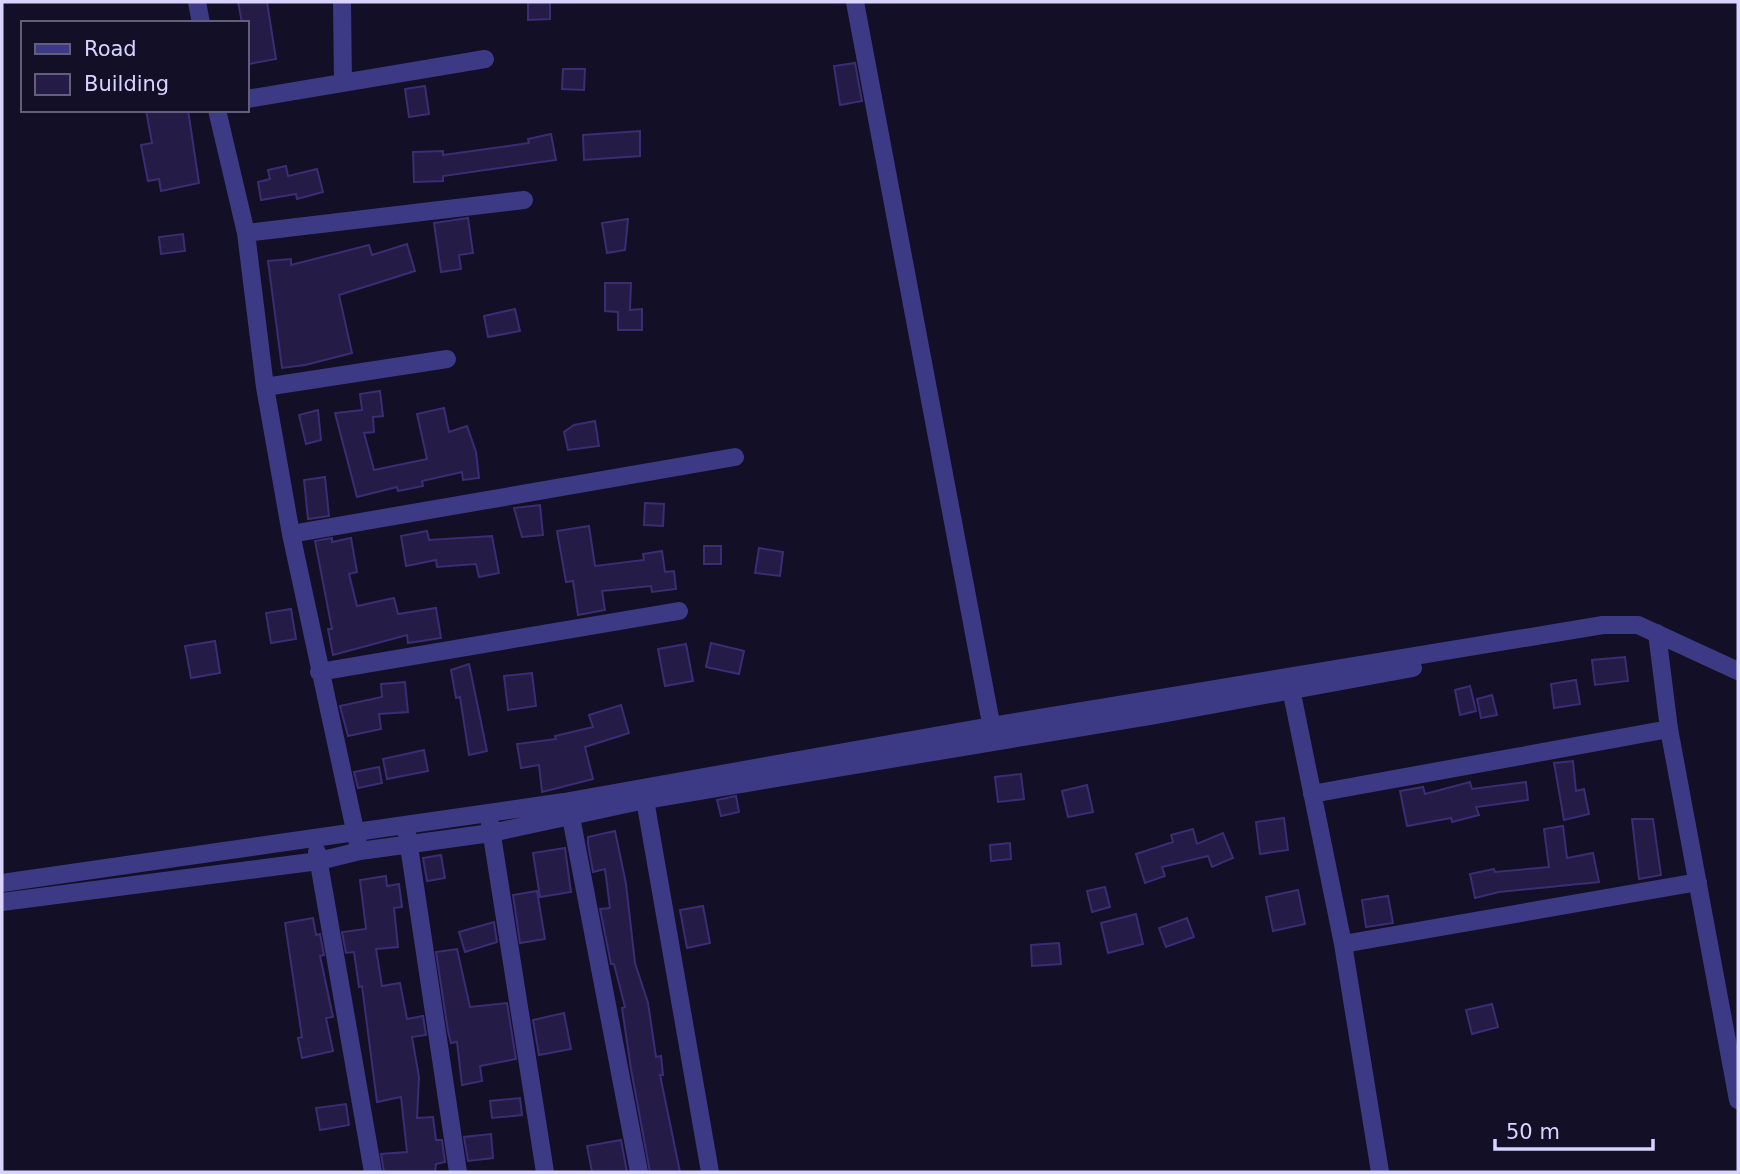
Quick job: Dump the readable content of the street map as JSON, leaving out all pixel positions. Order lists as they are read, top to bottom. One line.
{"legend":["Road","Building"],"scale_bar":"50 m"}
